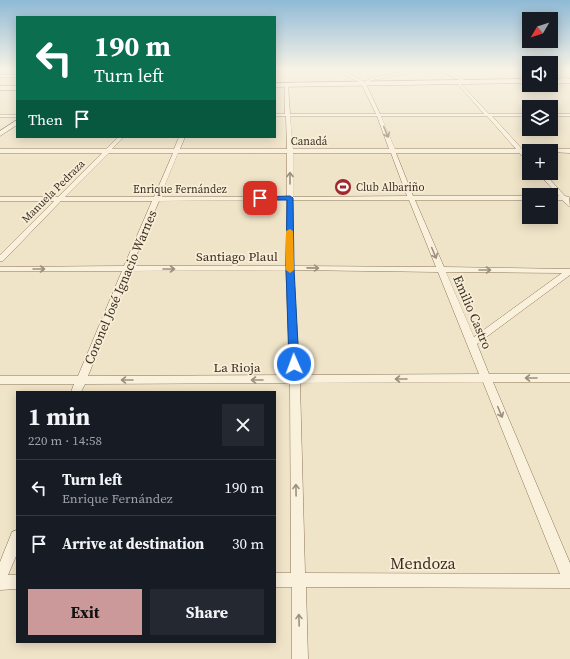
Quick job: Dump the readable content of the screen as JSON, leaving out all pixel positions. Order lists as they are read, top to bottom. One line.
{"streets":{"street":["Canadá","Enrique Fernández","Manuela Pedraza","Santiago Plaul","Coronel José Ignacio Warnes","Emilio Castro","La Rioja","Mendoza"]},"crossings":[["Canadá","Manuela Pedraza"],["Canadá","Coronel José Ignacio Warnes"],["Canadá","Emilio Castro"],["Enrique Fernández","Manuela Pedraza"],["Enrique Fernández","Coronel José Ignacio Warnes"],["Enrique Fernández","Emilio Castro"],["Santiago Plaul","Coronel José Ignacio Warnes"],["Santiago Plaul","Emilio Castro"],["Coronel José Ignacio Warnes","La Rioja"],["Emilio Castro","La Rioja"],["Emilio Castro","Mendoza"]],"one_way":["Santiago Plaul","Emilio Castro","La Rioja"],"places":{"sports":["Club Albariño"]},"north":"bottom left","page":{"map_buttons":["+","−"],"turn":["190 m","Turn left"],"then":"Then","heading":["1 min","220 m · 14:58"],"list":[{"name":"Turn left","note":"Enrique Fernández","value":"190 m"},{"name":"Arrive at destination","value":"30 m"}],"buttons":["Exit","Share"]}}
